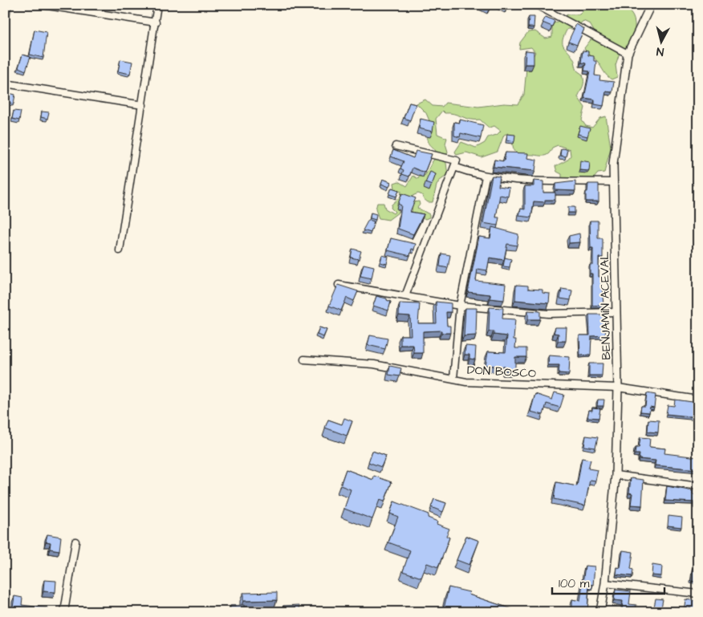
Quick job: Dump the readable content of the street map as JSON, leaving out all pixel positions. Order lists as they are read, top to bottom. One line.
{"streets":{"street":["BENJAMÍN ACEVAL","DON BOSCO"]},"crossings":[["BENJAMÍN ACEVAL","DON BOSCO"]],"scale_bar":"100 m","north":"bottom"}
